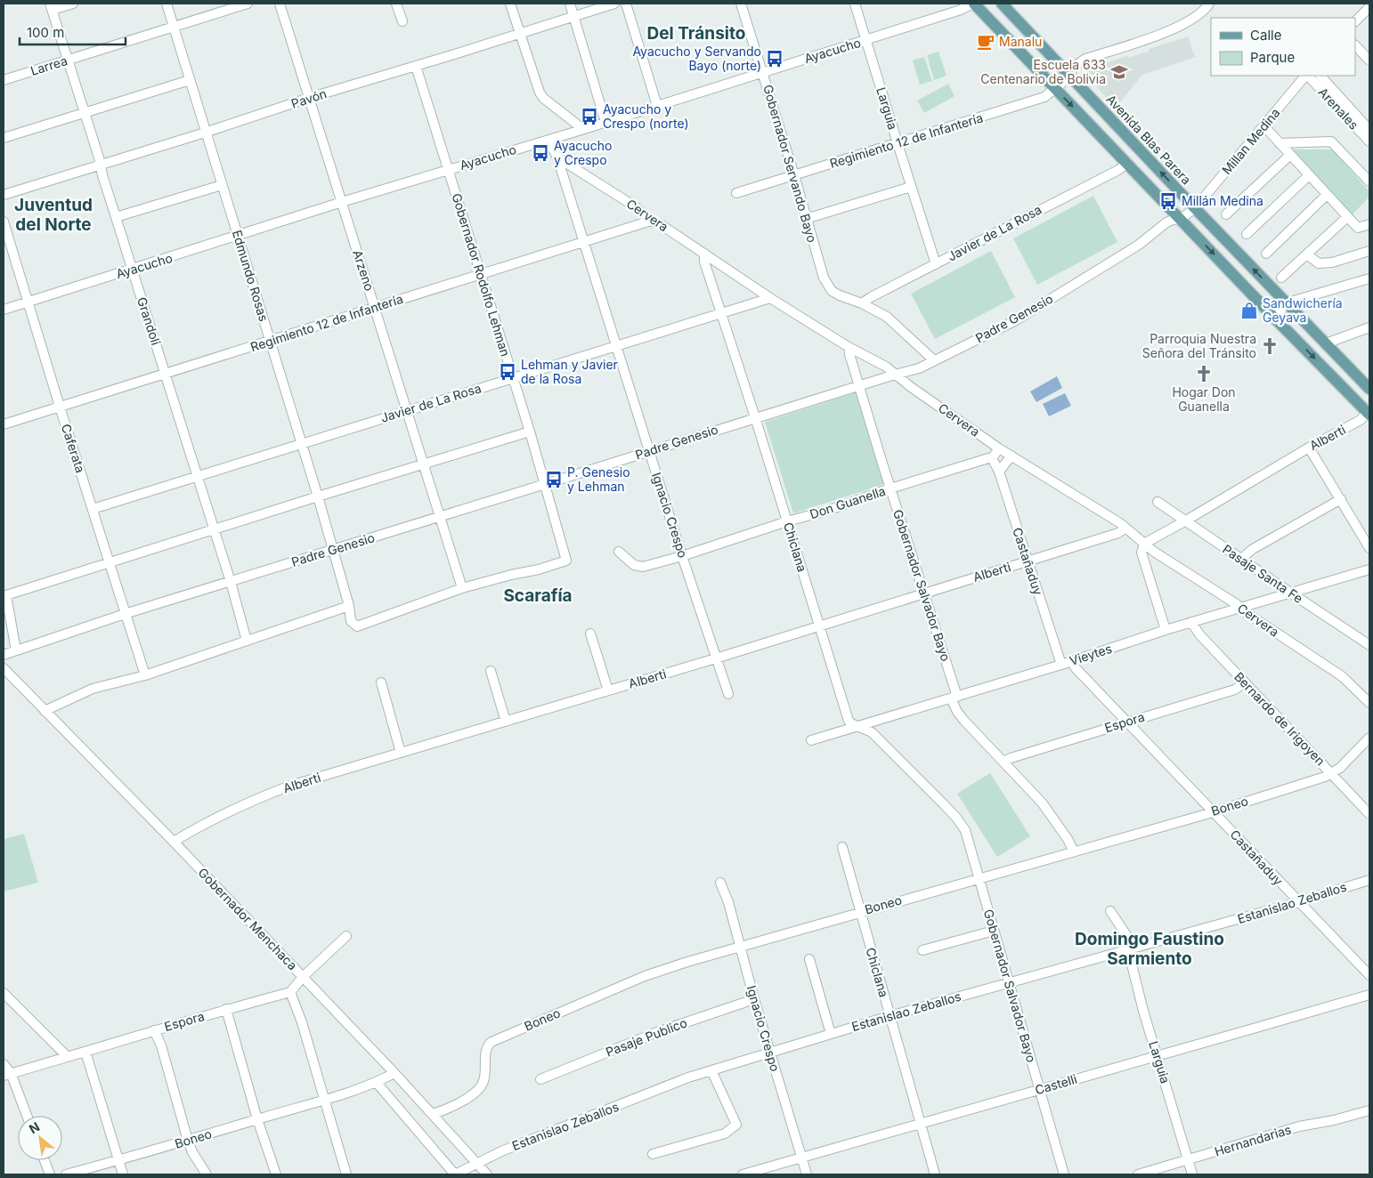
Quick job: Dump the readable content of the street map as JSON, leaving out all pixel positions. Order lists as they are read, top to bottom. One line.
{"streets":{"main road":["Avenida Blas Parera"],"street":["Ayacucho","Larrea","Pavón","Larguia","Arenales","Regimiento 12 de Infantería","Millan Medina","Gobernador Servando Bayo","Cervera","Javier de La Rosa","Arzeno","Gobernador Rodolfo Lehman","Edmundo Rosas","Padre Genesio","Grandoli","Alberti","Caferata","Don Guanella","Ignacio Crespo","Chiclana","Castañaduy","Pasaje Santa Fe","Gobernador Salvador Bayo","Vieytes","Bernardo de Irigoyen","Espora","Boneo","Estanislao Zeballos","Gobernador Menchaca","Pasaje Publico","Castelli","Hernandarias"]},"crossings":[["Ayacucho","Larguia"],["Ayacucho","Gobernador Servando Bayo"],["Ayacucho","Cervera"],["Ayacucho","Arzeno"],["Ayacucho","Gobernador Rodolfo Lehman"],["Ayacucho","Edmundo Rosas"],["Ayacucho","Grandoli"],["Ayacucho","Caferata"],["Larrea","Edmundo Rosas"],["Larrea","Grandoli"],["Pavón","Arzeno"],["Pavón","Gobernador Rodolfo Lehman"],["Pavón","Edmundo Rosas"],["Pavón","Grandoli"],["Larguia","Regimiento 12 de Infantería"],["Larguia","Javier de La Rosa"],["Larguia","Estanislao Zeballos"],["Larguia","Castelli"],["Larguia","Hernandarias"],["Avenida Blas Parera","Regimiento 12 de Infantería"],["Avenida Blas Parera","Millan Medina"],["Avenida Blas Parera","Padre Genesio"],["Regimiento 12 de Infantería","Gobernador Servando Bayo"],["Regimiento 12 de Infantería","Cervera"],["Regimiento 12 de Infantería","Arzeno"],["Regimiento 12 de Infantería","Gobernador Rodolfo Lehman"],["Regimiento 12 de Infantería","Edmundo Rosas"],["Regimiento 12 de Infantería","Grandoli"],["Regimiento 12 de Infantería","Caferata"],["Regimiento 12 de Infantería","Ignacio Crespo"],["Millan Medina","Padre Genesio"],["Gobernador Servando Bayo","Javier de La Rosa"],["Gobernador Servando Bayo","Padre Genesio"],["Cervera","Javier de La Rosa"],["Cervera","Padre Genesio"],["Cervera","Alberti"],["Cervera","Ignacio Crespo"],["Cervera","Chiclana"],["Cervera","Gobernador Salvador Bayo"],["Cervera","Vieytes"],["Javier de La Rosa","Arzeno"],["Javier de La Rosa","Gobernador Rodolfo Lehman"],["Javier de La Rosa","Edmundo Rosas"],["Javier de La Rosa","Grandoli"],["Javier de La Rosa","Caferata"],["Javier de La Rosa","Ignacio Crespo"],["Javier de La Rosa","Chiclana"],["Arzeno","Gobernador Rodolfo Lehman"],["Arzeno","Edmundo Rosas"],["Arzeno","Padre Genesio"],["Gobernador Rodolfo Lehman","Edmundo Rosas"],["Gobernador Rodolfo Lehman","Padre Genesio"],["Edmundo Rosas","Padre Genesio"],["Padre Genesio","Grandoli"],["Padre Genesio","Caferata"],["Padre Genesio","Ignacio Crespo"],["Padre Genesio","Chiclana"],["Padre Genesio","Gobernador Salvador Bayo"],["Alberti","Ignacio Crespo"],["Alberti","Chiclana"],["Alberti","Castañaduy"],["Alberti","Pasaje Santa Fe"],["Alberti","Gobernador Salvador Bayo"],["Alberti","Gobernador Menchaca"],["Don Guanella","Ignacio Crespo"],["Don Guanella","Chiclana"],["Don Guanella","Castañaduy"],["Don Guanella","Gobernador Salvador Bayo"],["Ignacio Crespo","Boneo"],["Ignacio Crespo","Estanislao Zeballos"],["Ignacio Crespo","Pasaje Publico"],["Ignacio Crespo","Castelli"],["Chiclana","Gobernador Salvador Bayo"],["Chiclana","Vieytes"],["Chiclana","Boneo"],["Chiclana","Estanislao Zeballos"],["Chiclana","Castelli"],["Castañaduy","Vieytes"],["Castañaduy","Espora"],["Castañaduy","Boneo"],["Castañaduy","Estanislao Zeballos"],["Pasaje Santa Fe","Vieytes"],["Gobernador Salvador Bayo","Vieytes"],["Gobernador Salvador Bayo","Espora"],["Gobernador Salvador Bayo","Boneo"],["Gobernador Salvador Bayo","Estanislao Zeballos"],["Gobernador Salvador Bayo","Castelli"],["Vieytes","Bernardo de Irigoyen"],["Bernardo de Irigoyen","Espora"],["Bernardo de Irigoyen","Boneo"],["Boneo","Gobernador Menchaca"],["Estanislao Zeballos","Gobernador Menchaca"]],"districts":["Del Tránsito","Juventud del Norte","Scarafía","Domingo Faustino Sarmiento"],"places":{"cafe":["Manalu"],"bus stop":["Ayacucho y Servando Bayo (norte)","Ayacucho y Crespo (norte)","Ayacucho y Crespo","Millán Medina","Lehman y Javier de la Rosa","P. Genesio y Lehman"],"school or university":["Escuela 633 Centenario de Bolivia"],"shop":["Sandwichería Geyava"],"church":["Parroquia Nuestra Señora del Tránsito","Hogar Don Guanella"]},"legend":["Calle","Parque"],"scale_bar":"100 m","north":"top left"}
